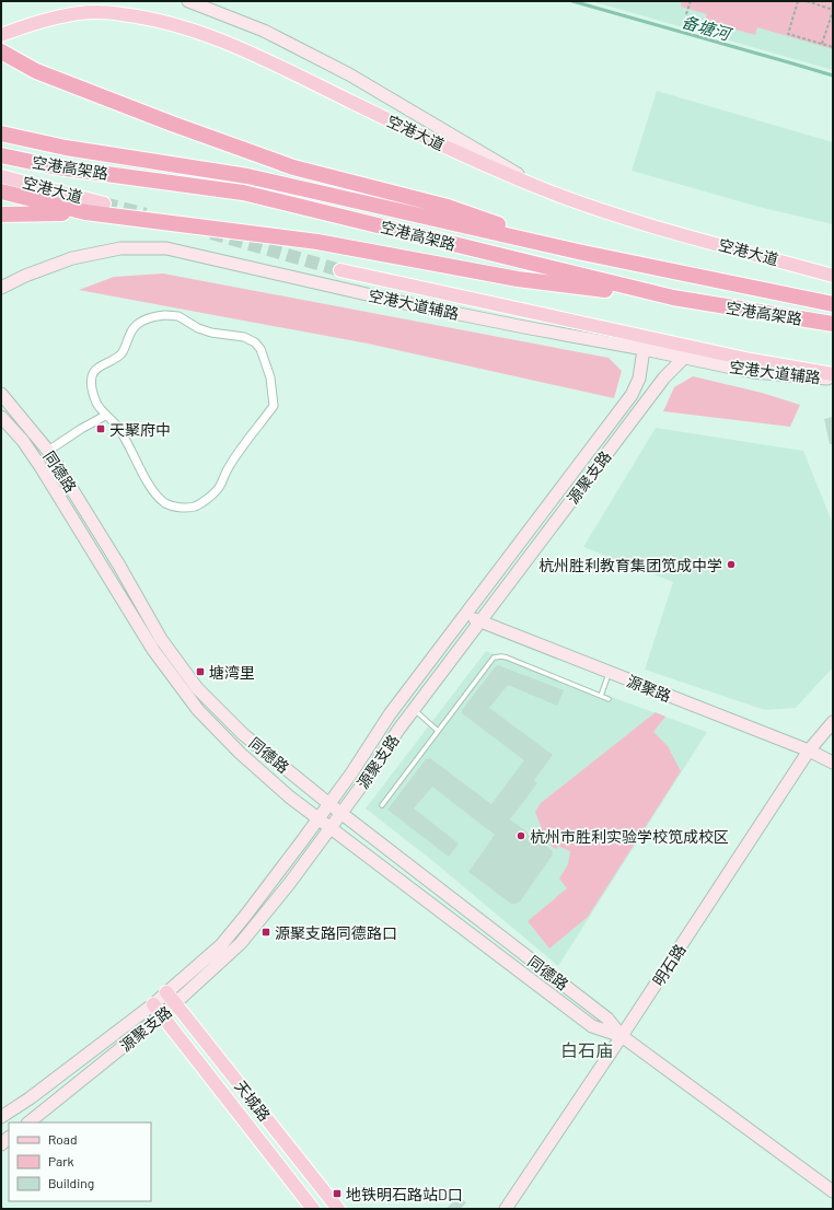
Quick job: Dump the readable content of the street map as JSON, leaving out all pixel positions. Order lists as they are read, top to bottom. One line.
{"streets":{"highway":["空港高架路"],"main road":["空港大道","天城路"],"street":["空港大道辅路","同德路","源聚支路","源聚路","明石路"]},"crossings":[["空港大道辅路","源聚支路"],["同德路","源聚支路"],["同德路","明石路"],["源聚支路","源聚路"],["源聚支路","天城路"],["源聚路","明石路"]],"districts":["白石庙"],"water":["备塘河"],"places":{"transit":["天聚府中","塘湾里","源聚支路同德路口","地铁明石路站D口"],"other":["杭州胜利教育集团笕成中学","杭州市胜利实验学校笕成校区"]},"legend":["Road","Park","Building"]}
